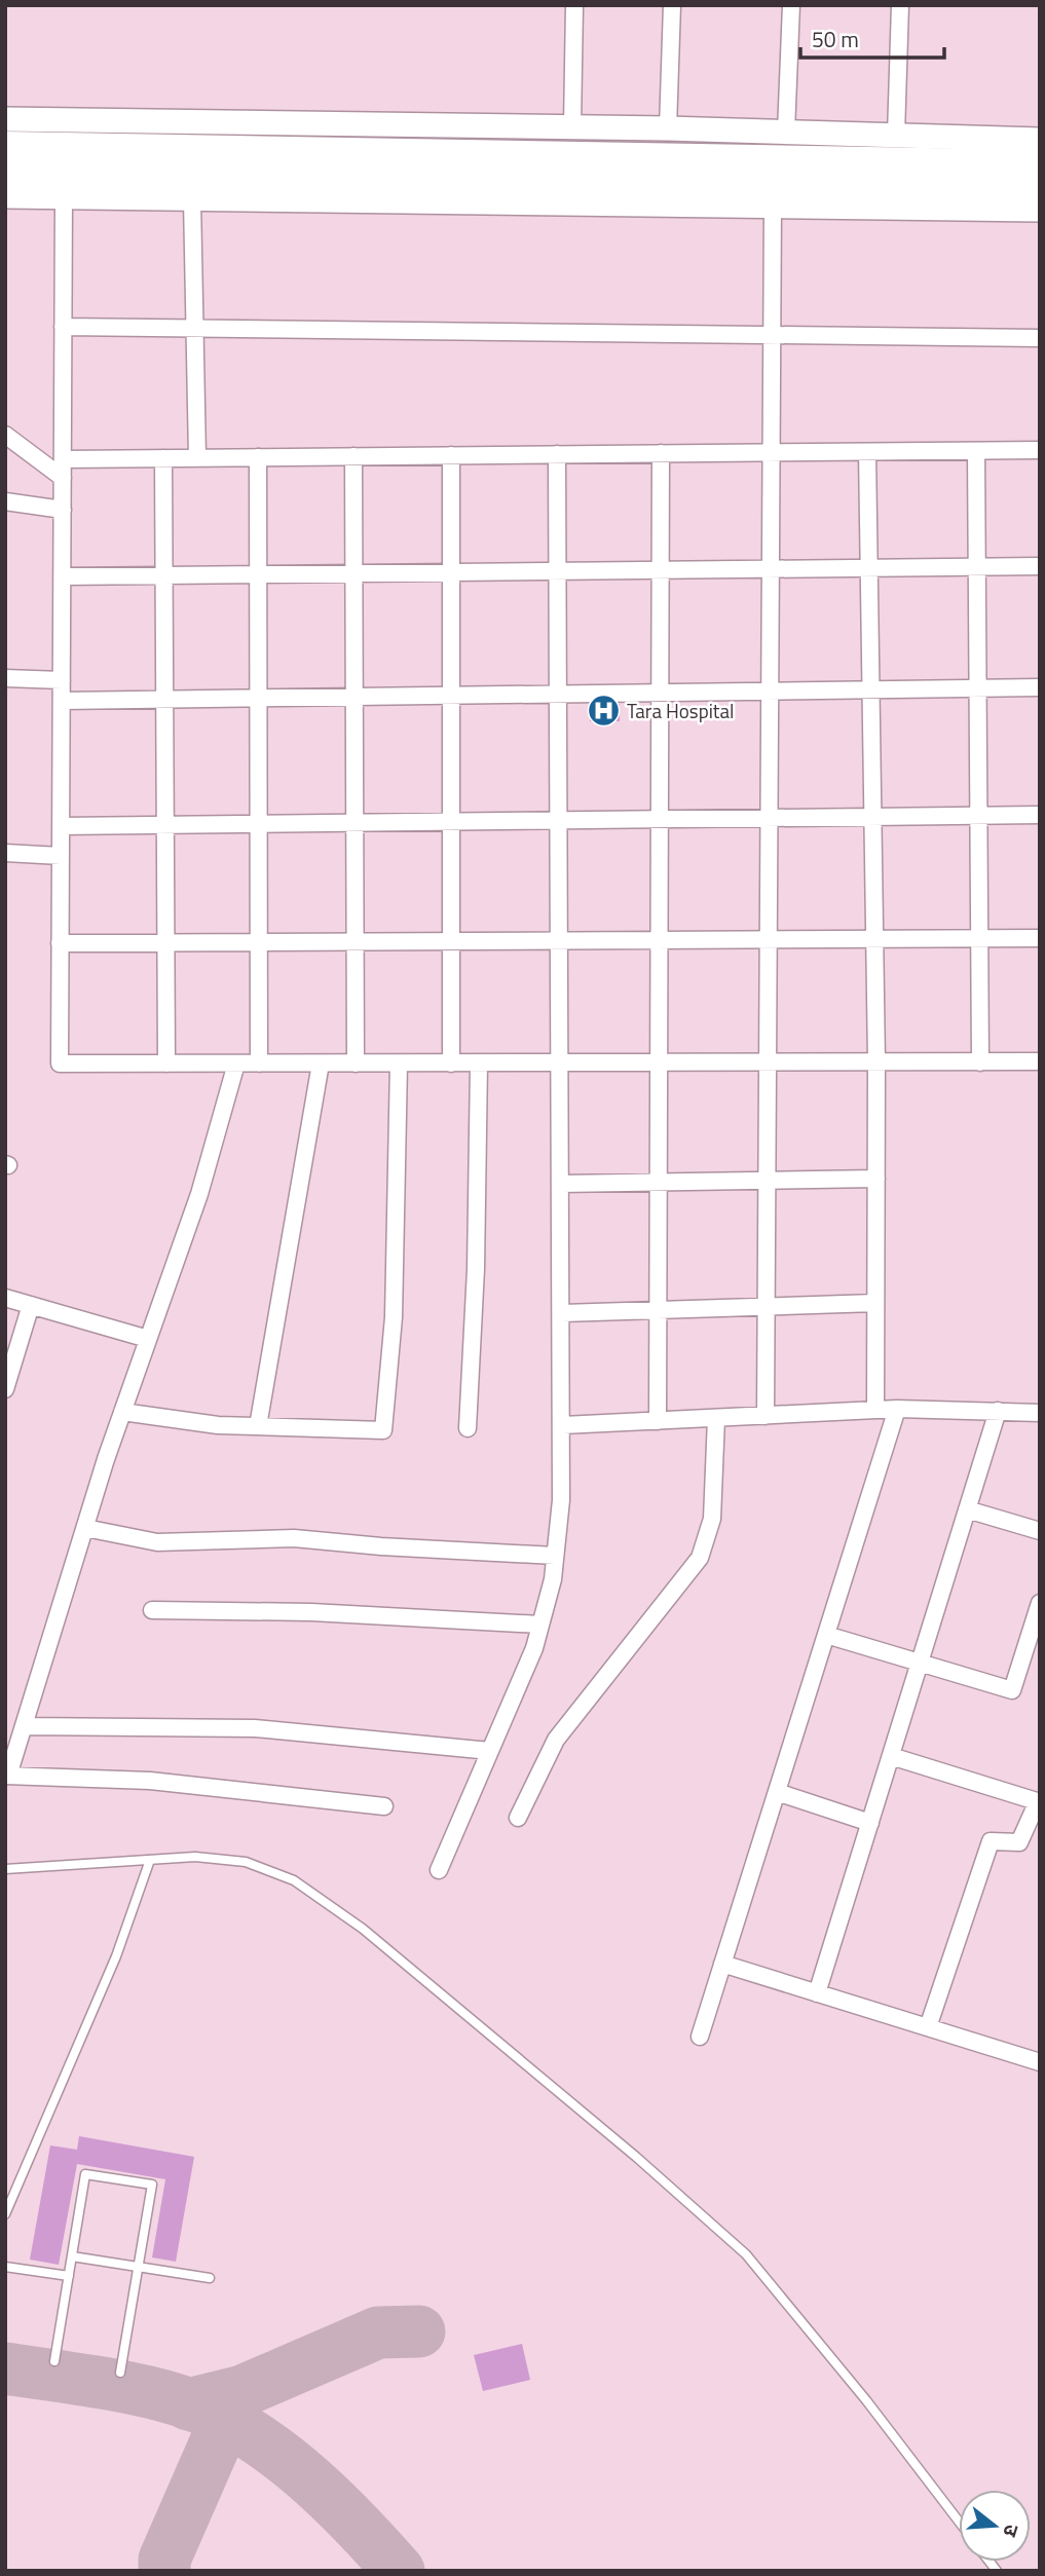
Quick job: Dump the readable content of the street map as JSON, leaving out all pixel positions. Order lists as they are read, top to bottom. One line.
{"places":{"hospital":["Tara Hospital"]},"scale_bar":"50 m","north":"right"}
